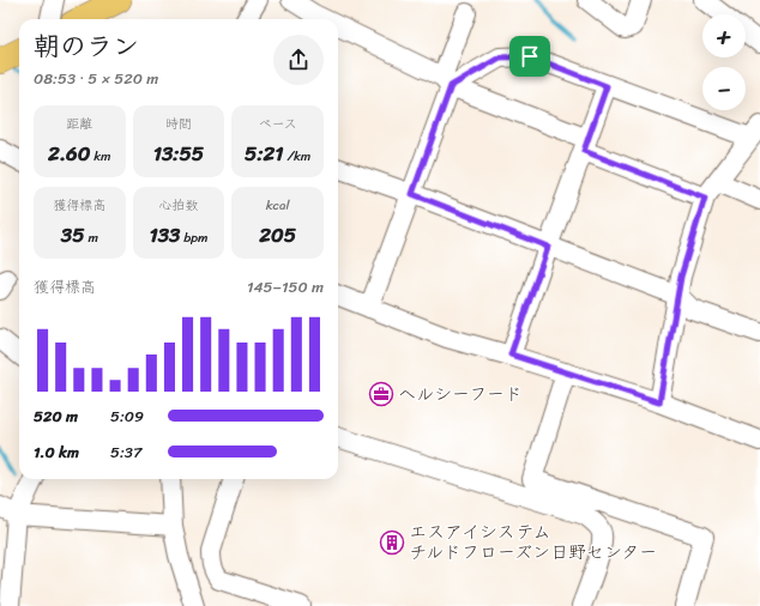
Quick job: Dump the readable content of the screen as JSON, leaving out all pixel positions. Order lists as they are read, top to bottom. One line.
{"places":{"office":["ヘルシーフード"],"building":["エスアイシステム チルドフローズン日野センター"]},"page":{"map_buttons":["+","−"],"heading":["朝のラン","08:53 · 5 × 520 m"],"stats":[["距離","2.60 km"],["時間","13:55"],["ペース","5:21 /km"],["獲得標高","35 m"],["心拍数","133 bpm"],["kcal","205"]],"chart":["獲得標高","145–150 m"],"list":[{"name":"520 m","note":"5:09"},{"name":"1.0 km","note":"5:37"}]}}
